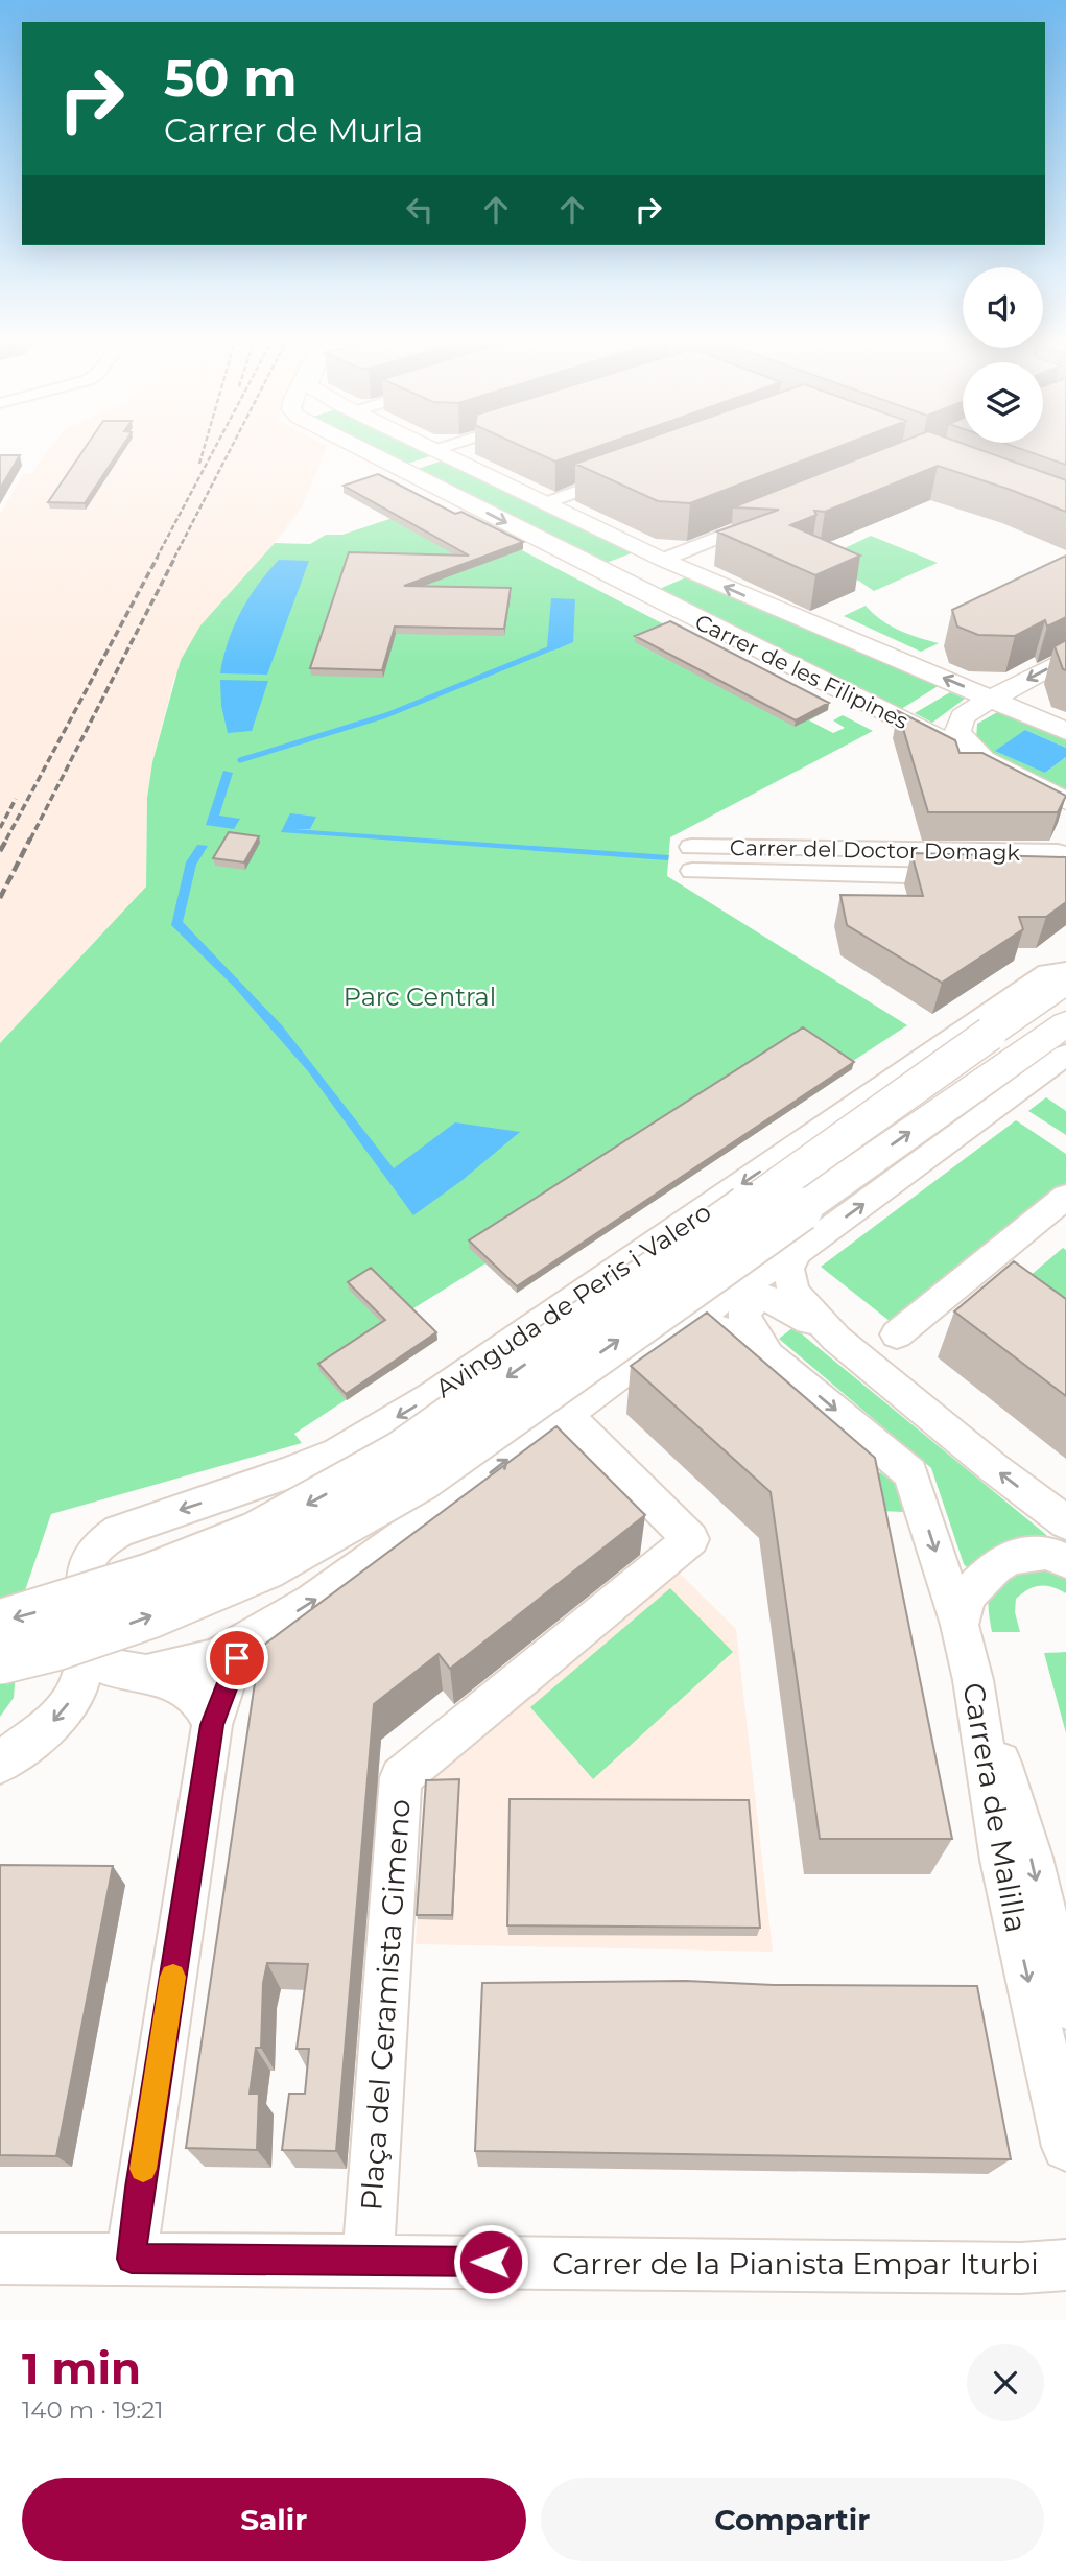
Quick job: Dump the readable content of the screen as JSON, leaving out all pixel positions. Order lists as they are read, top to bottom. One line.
{"streets":{"main road":["Carrer de les Filipines","Avinguda de Peris i Valero"],"street":["Carrer del Doctor Domagk","Carrera de Malilla","Plaça del Ceramista Gimeno","Carrer de la Pianista Empar Iturbi"]},"crossings":[["Avinguda de Peris i Valero","Plaça del Ceramista Gimeno"],["Plaça del Ceramista Gimeno","Carrer de la Pianista Empar Iturbi"]],"parks":["Parc Central"],"page":{"turn":["50 m","Carrer de Murla"],"heading":["1 min","140 m · 19:21"],"buttons":["Salir","Compartir"]}}
